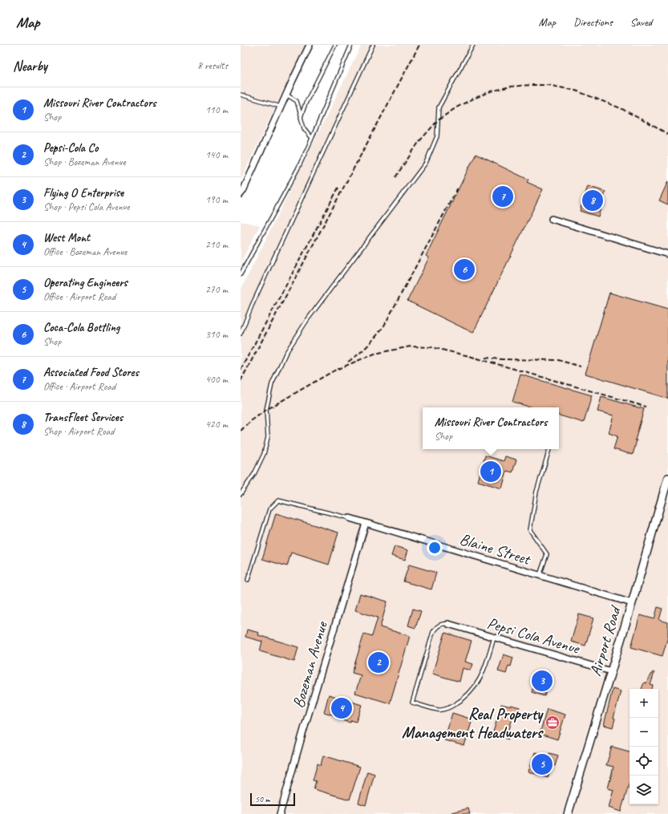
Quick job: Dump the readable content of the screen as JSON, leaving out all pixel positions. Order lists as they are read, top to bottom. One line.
{"streets":{"street":["Blaine Street","Pepsi Cola Avenue","Airport Road","Bozeman Avenue"]},"crossings":[["Blaine Street","Airport Road"],["Blaine Street","Bozeman Avenue"],["Pepsi Cola Avenue","Airport Road"]],"places":{"office":["Real Property Management Headwaters"]},"scale_bar":"50 m","page":{"header":"Map","nav":["Map","Directions","Saved"],"heading":["Nearby","8 results"],"list":[{"mark":"1","name":"Missouri River Contractors","note":"Shop","value":"110 m"},{"mark":"2","name":"Pepsi-Cola Co","note":"Shop · Bozeman Avenue","value":"140 m"},{"mark":"3","name":"Flying O Enterprise","note":"Shop · Pepsi Cola Avenue","value":"190 m"},{"mark":"4","name":"West Mont","note":"Office · Bozeman Avenue","value":"210 m"},{"mark":"5","name":"Operating Engineers","note":"Office · Airport Road","value":"270 m"},{"mark":"6","name":"Coca-Cola Bottling","note":"Shop","value":"310 m"},{"mark":"7","name":"Associated Food Stores","note":"Office · Airport Road","value":"400 m"},{"mark":"8","name":"TransFleet Services","note":"Shop · Airport Road","value":"420 m"}],"pins":["7","8","6","1","2","3","4","5"],"popup":["Missouri River Contractors","Shop"],"map_buttons":["+","−"],"scale":"50 m"}}
